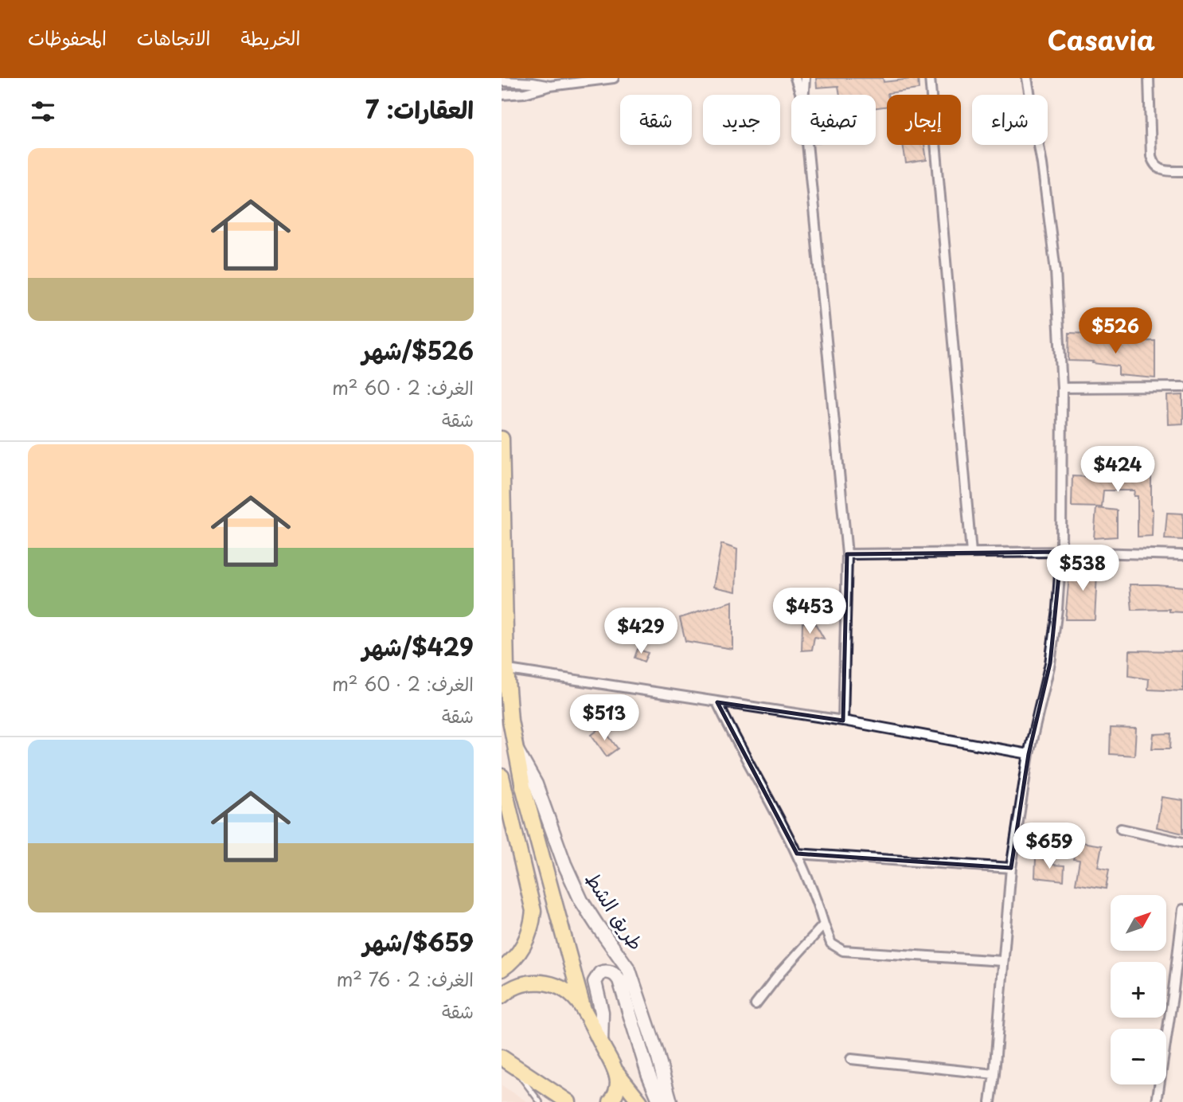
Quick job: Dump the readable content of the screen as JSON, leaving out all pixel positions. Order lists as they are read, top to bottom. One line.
{"streets":{"main road":["طريق الشط"]},"north":"top right","page":{"header":"Casavia","nav":["الخريطة","الاتجاهات","المحفوظات"],"heading":"العقارات: 7","chip":["شراء","إيجار","تصفية","جديد","شقة"],"list":[{"name":"$526/شهر","note":"الغرف: 2 · 60 m² · شقة"},{"name":"$429/شهر","note":"الغرف: 2 · 60 m² · شقة"},{"name":"$659/شهر","note":"الغرف: 2 · 76 m² · شقة"}],"price":["$526","$424","$538","$453","$429","$513","$659"],"map_buttons":["+","−"]}}
